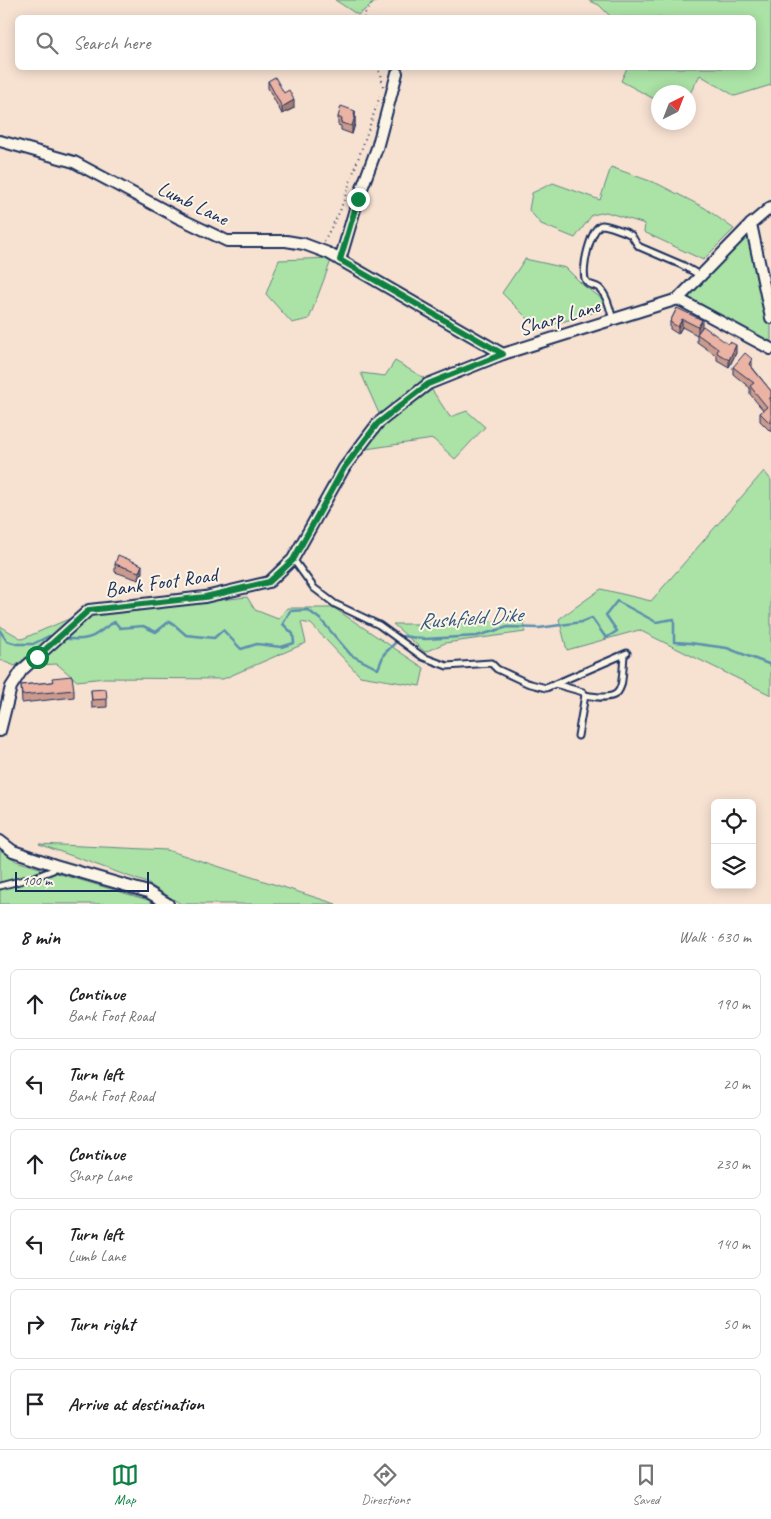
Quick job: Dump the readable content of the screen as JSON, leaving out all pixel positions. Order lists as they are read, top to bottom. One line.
{"streets":{"street":["Lumb Lane","Sharp Lane","Bank Foot Road"]},"crossings":[["Lumb Lane","Sharp Lane"],["Sharp Lane","Bank Foot Road"]],"water":["Rushfield Dike"],"scale_bar":"100 m","north":"top right","page":{"search":"Search here","scale":"100 m","heading":["8 min","Walk · 630 m"],"list":[["Continue","Bank Foot Road","190 m"],["Turn left","Bank Foot Road","20 m"],["Continue","Sharp Lane","230 m"],["Turn left","Lumb Lane","140 m"],["Turn right","50 m"],"Arrive at destination"],"nav":["Map","Directions","Saved"]}}
